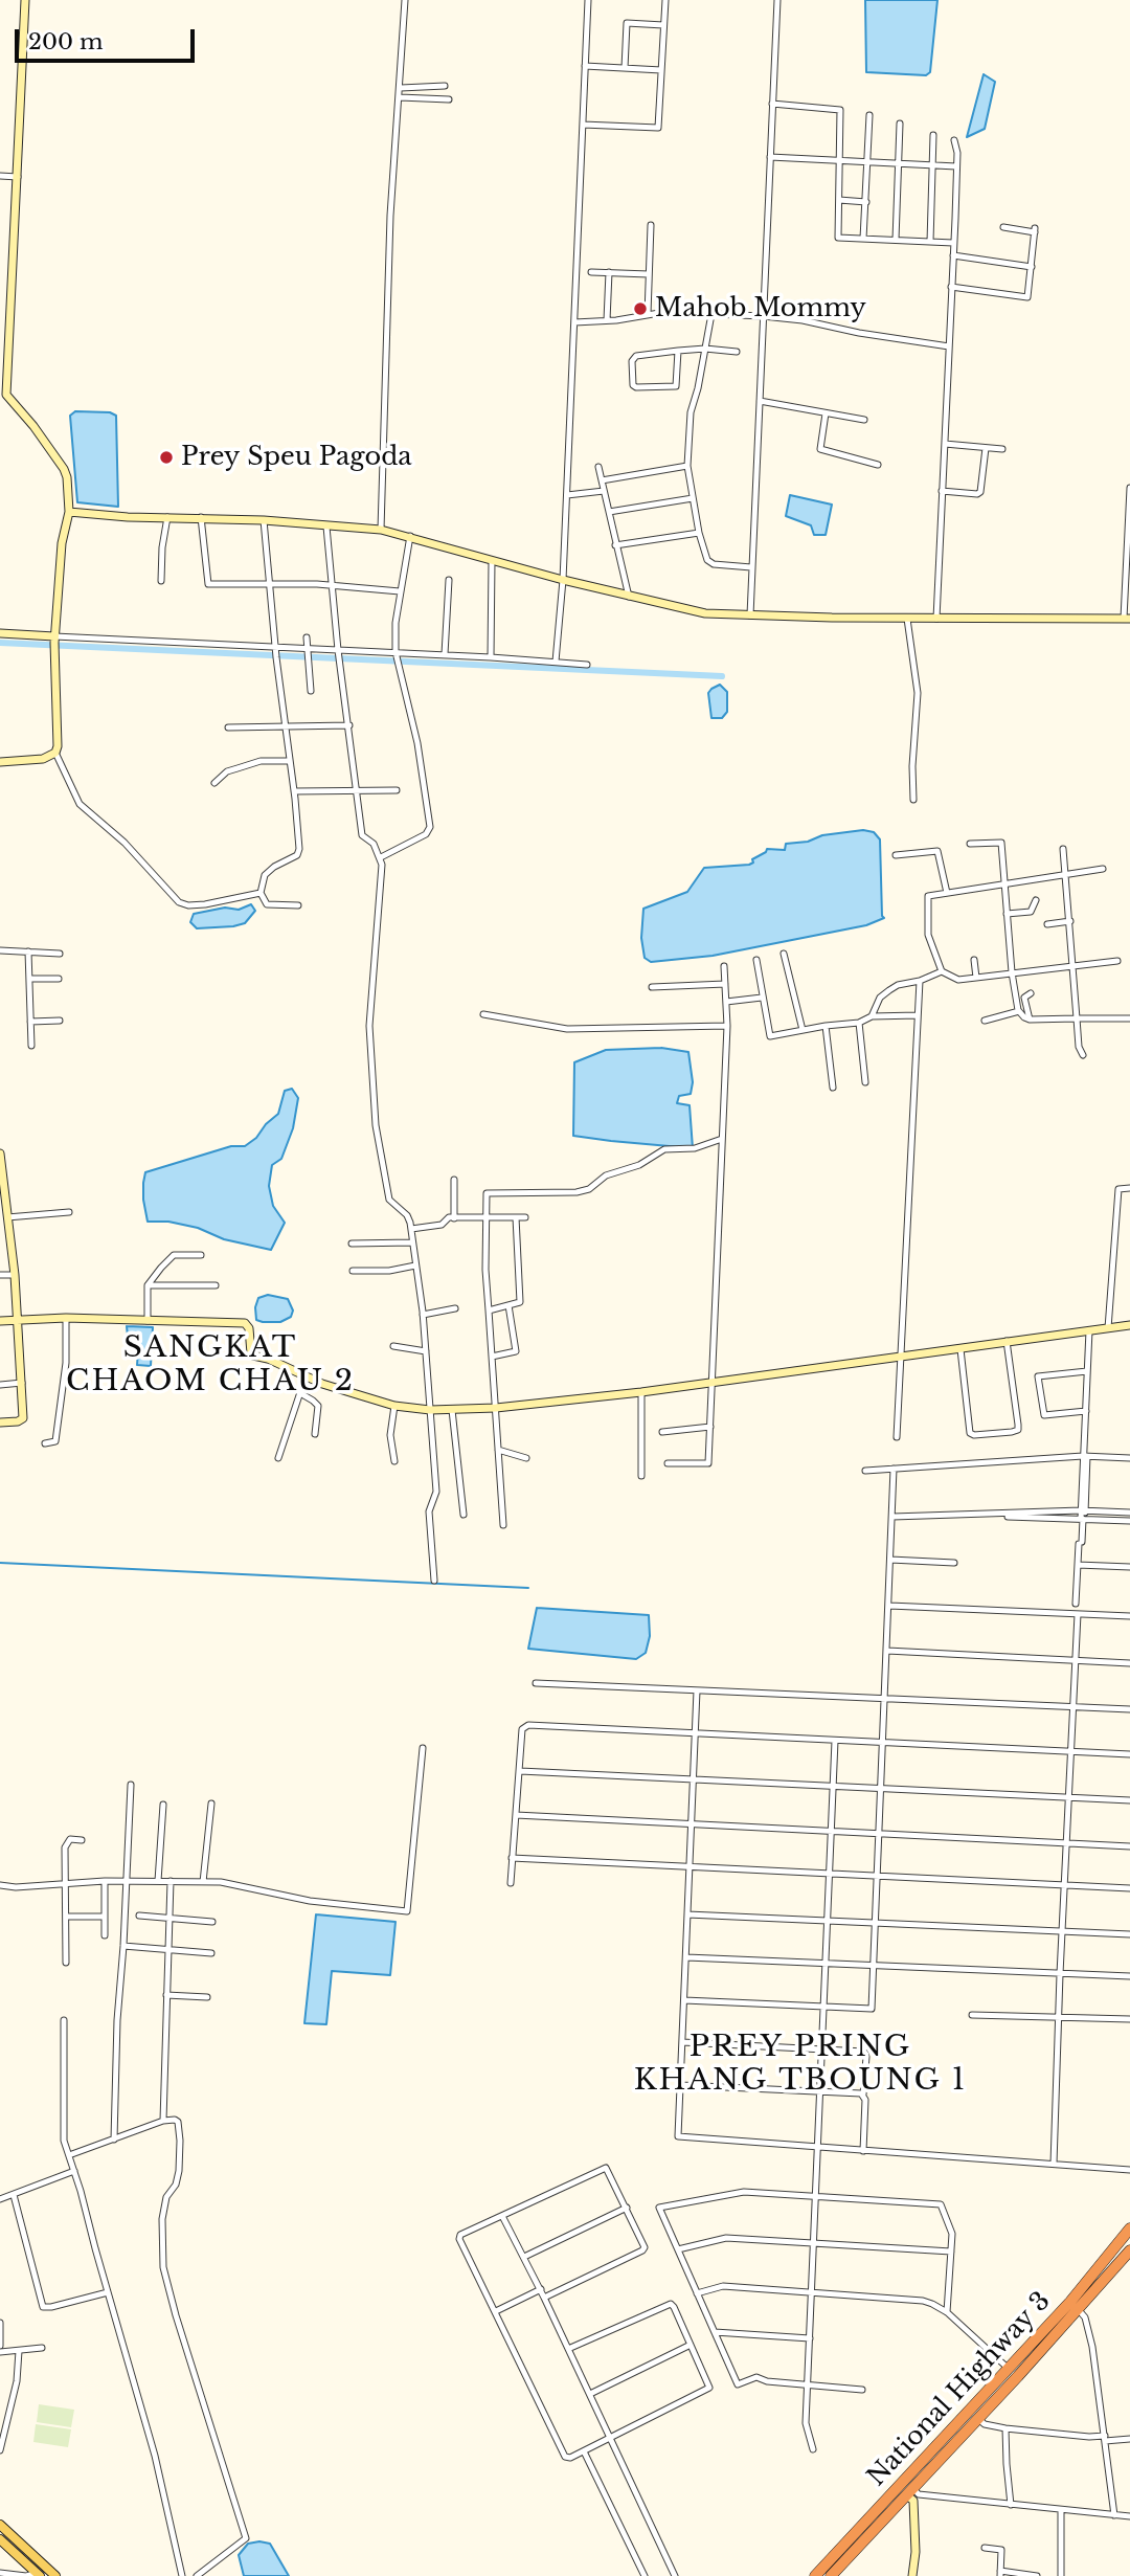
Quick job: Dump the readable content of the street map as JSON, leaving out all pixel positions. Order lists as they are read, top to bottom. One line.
{"streets":{"highway":["National Highway 3"]},"districts":["SANGKAT CHAOM CHAU 2","PREY PRING KHANG TBOUNG 1"],"places":["Mahob Mommy","Prey Speu Pagoda"],"scale_bar":"200 m"}
